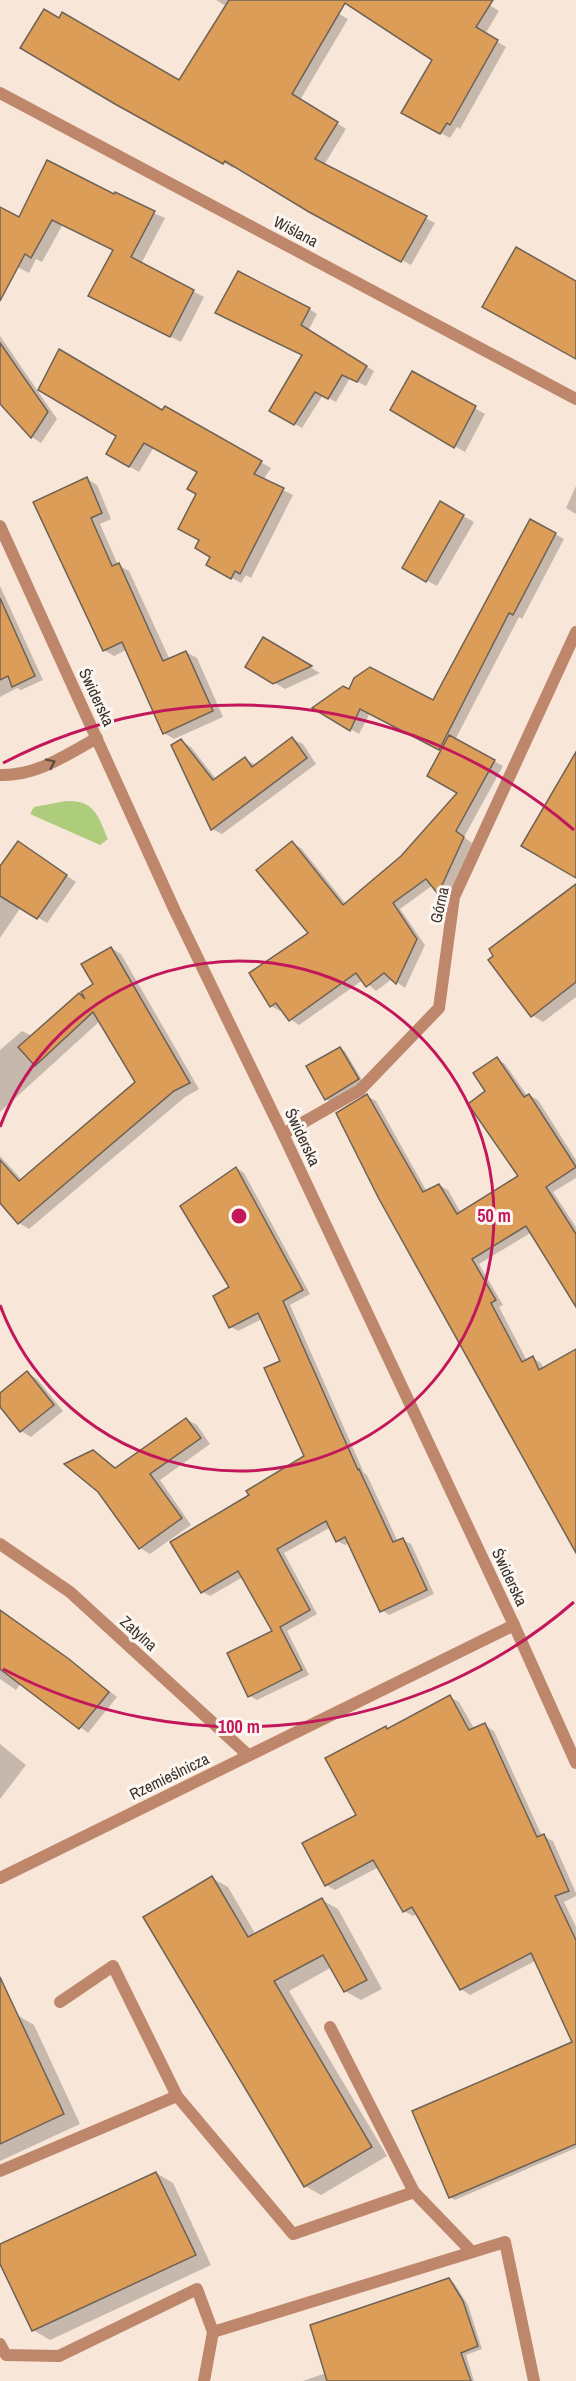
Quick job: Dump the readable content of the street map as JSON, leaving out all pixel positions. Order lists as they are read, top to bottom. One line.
{"streets":{"street":["Wiślana","Świderska","Górna","Zatylna","Rzemieślnicza"]},"crossings":[["Świderska","Górna"],["Świderska","Rzemieślnicza"],["Zatylna","Rzemieślnicza"]],"rings":["50 m","100 m"]}
